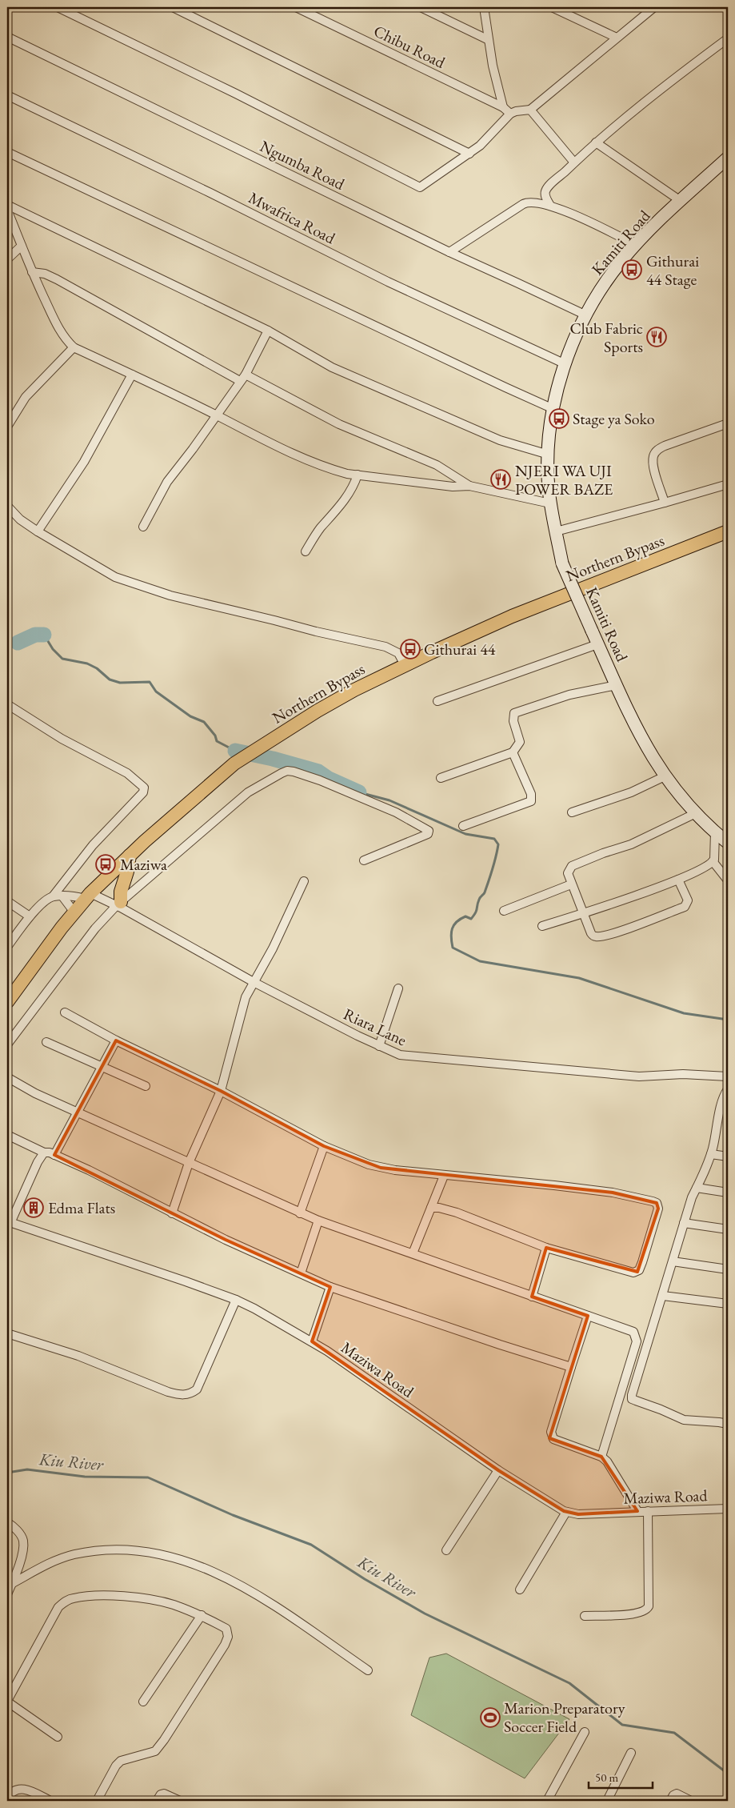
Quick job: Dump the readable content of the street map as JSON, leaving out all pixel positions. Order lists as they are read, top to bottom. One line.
{"streets":{"main road":["Kamiti Road","Northern Bypass"],"street":["Chibu Road","Ngumba Road","Mwafrica Road","Riara Lane","Maziwa Road"]},"crossings":[["Ngumba Road","Kamiti Road"],["Mwafrica Road","Kamiti Road"],["Northern Bypass","Riara Lane"]],"water":["Kiu River"],"places":{"bus stop":["Githurai 44 Stage","Stage ya Soko","Githurai 44","Maziwa"],"restaurant":["Club Fabric Sports","NJERI WA UJI POWER BAZE"],"building":["Edma Flats"],"sports":["Marion Preparatory Soccer Field"]},"scale_bar":"50 m"}
